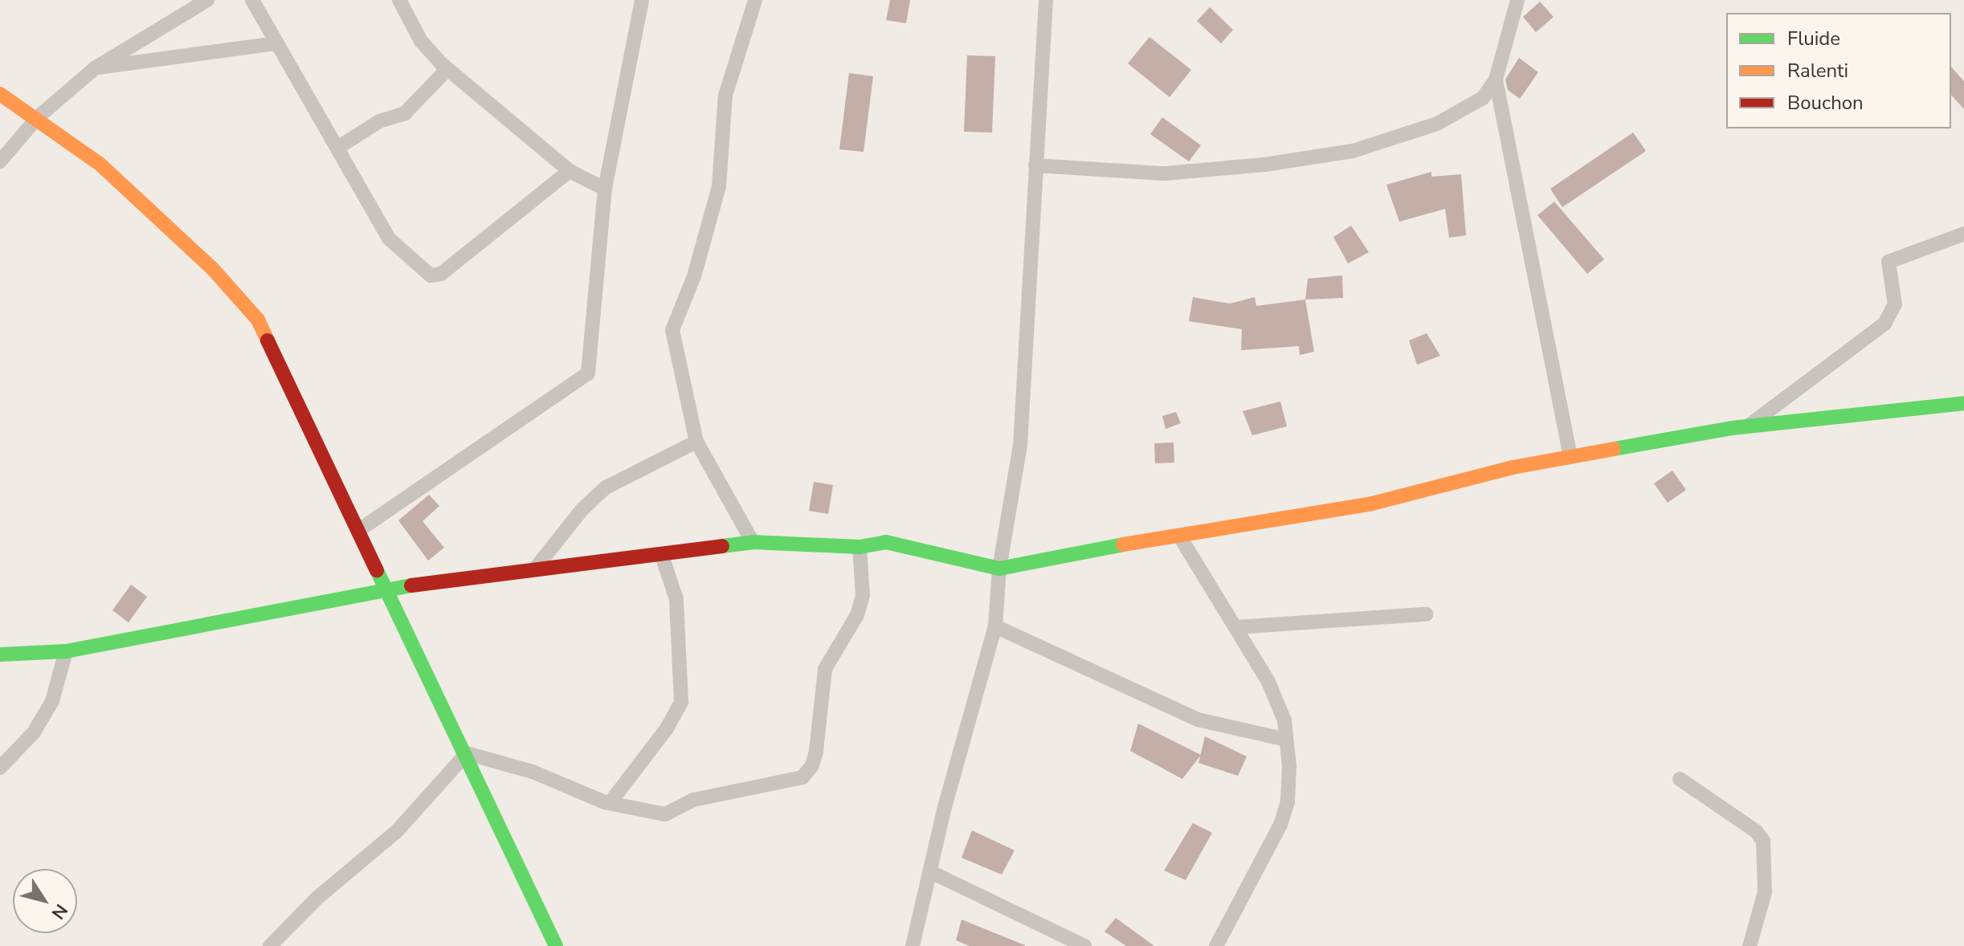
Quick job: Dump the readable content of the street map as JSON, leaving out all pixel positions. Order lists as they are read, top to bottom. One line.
{"legend":["Fluide","Ralenti","Bouchon"],"north":"bottom right"}
